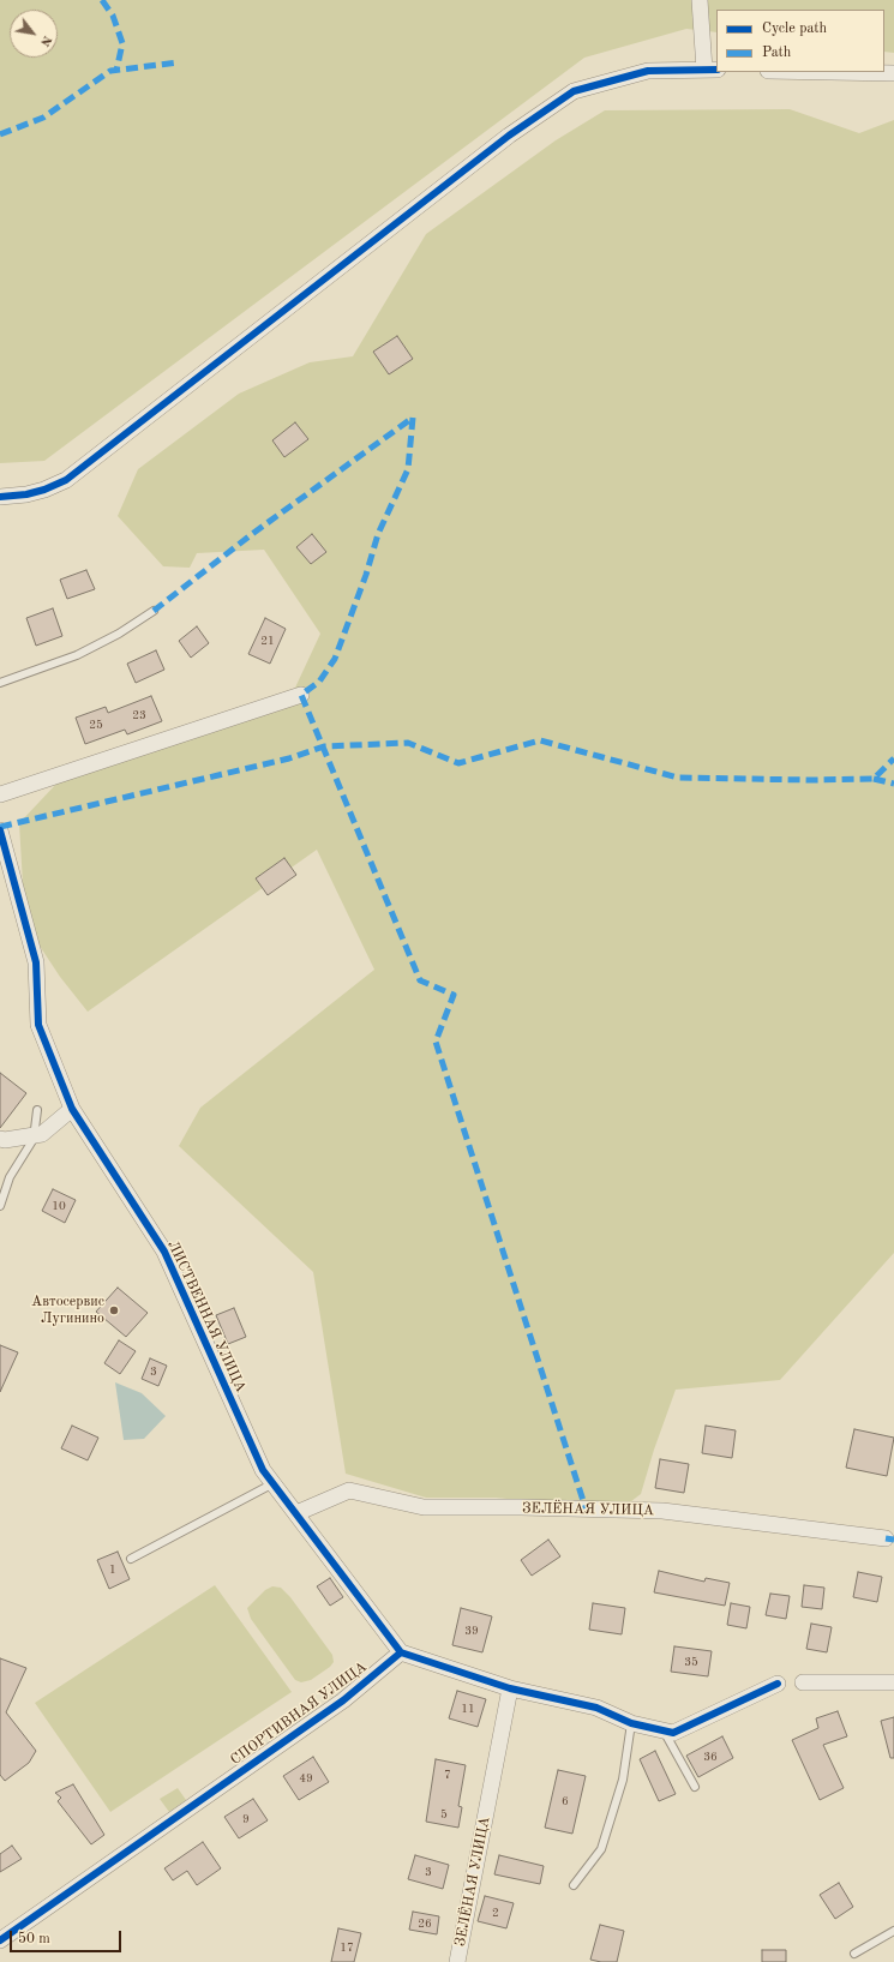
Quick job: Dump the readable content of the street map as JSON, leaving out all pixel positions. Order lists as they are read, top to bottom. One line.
{"streets":{"street":["ЛИСТВЕННАЯ УЛИЦА","ЗЕЛЁНАЯ УЛИЦА","СПОРТИВНАЯ УЛИЦА"]},"crossings":[["ЛИСТВЕННАЯ УЛИЦА","ЗЕЛЁНАЯ УЛИЦА"],["ЛИСТВЕННАЯ УЛИЦА","СПОРТИВНАЯ УЛИЦА"]],"places":["Автосервис Лугинино"],"house_numbers":["21","23","25","10","3","1","39","35","11","36","7","49","6","5","9","3","2","26","17"],"legend":["Cycle path","Path"],"scale_bar":"50 m","north":"bottom right"}
